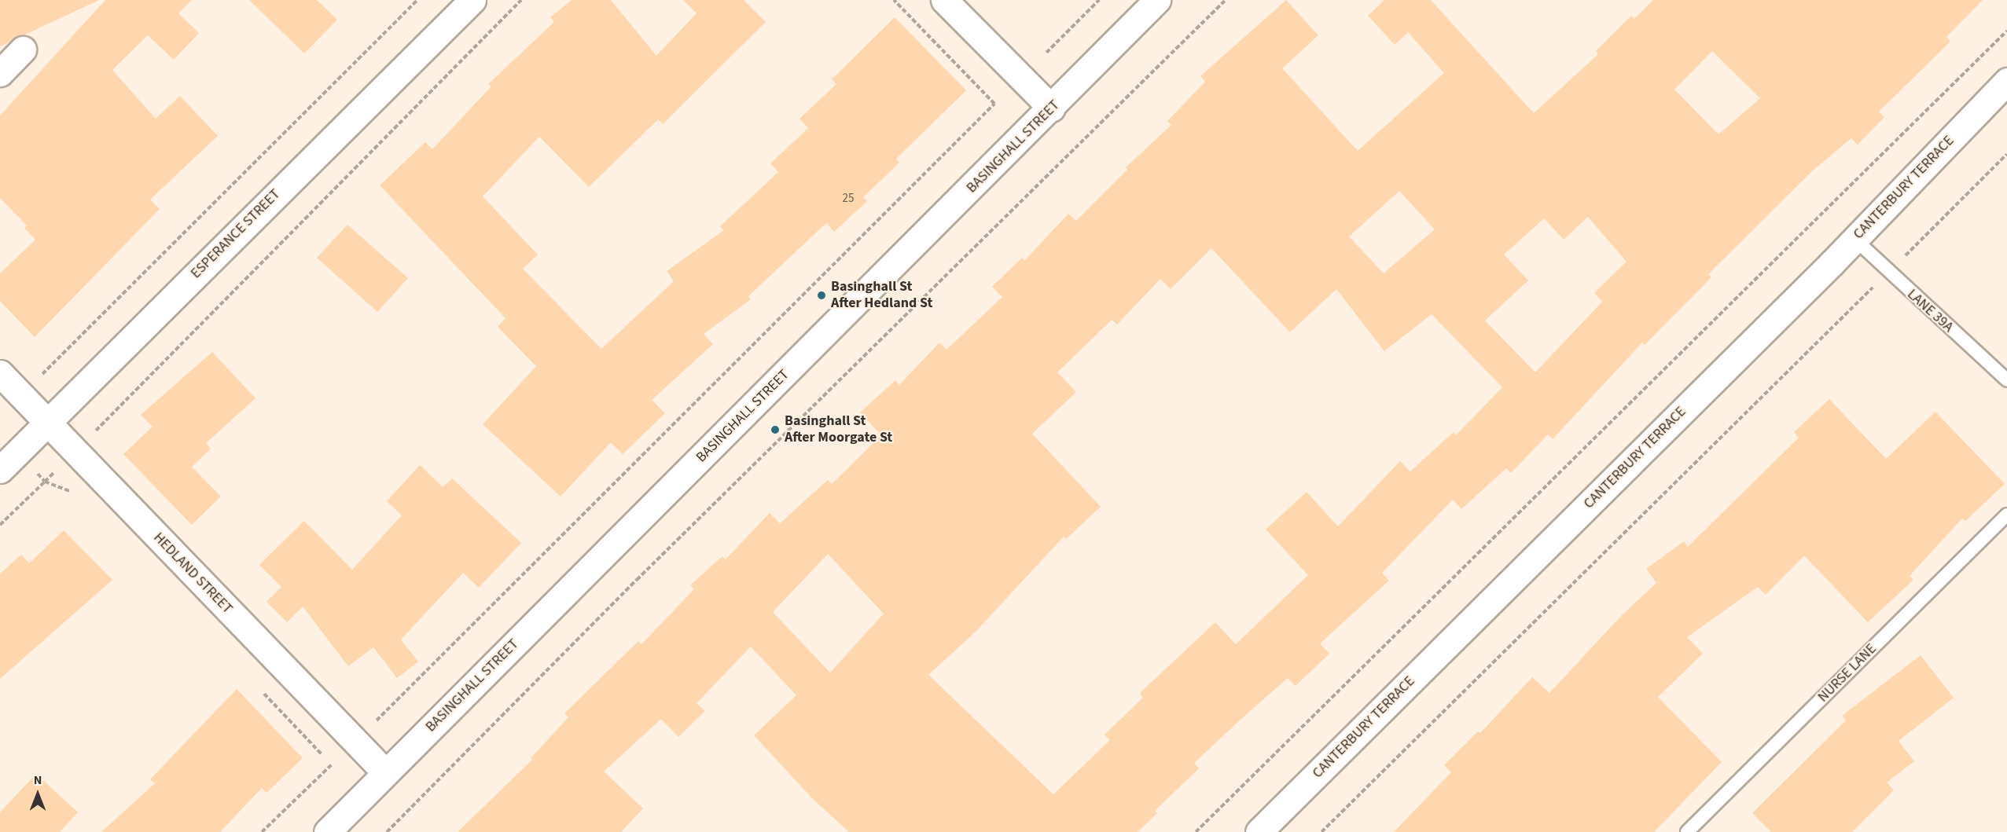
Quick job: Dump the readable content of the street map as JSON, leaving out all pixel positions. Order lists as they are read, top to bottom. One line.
{"streets":{"street":["BASINGHALL STREET","CANTERBURY TERRACE","ESPERANCE STREET","HEDLAND STREET"],"lane":["LANE 39A","NURSE LANE"]},"crossings":[["BASINGHALL STREET","HEDLAND STREET"],["CANTERBURY TERRACE","LANE 39A"],["ESPERANCE STREET","HEDLAND STREET"]],"places":["Basinghall St After Hedland St","Basinghall St After Moorgate St"],"house_numbers":["25"],"north":"top"}
